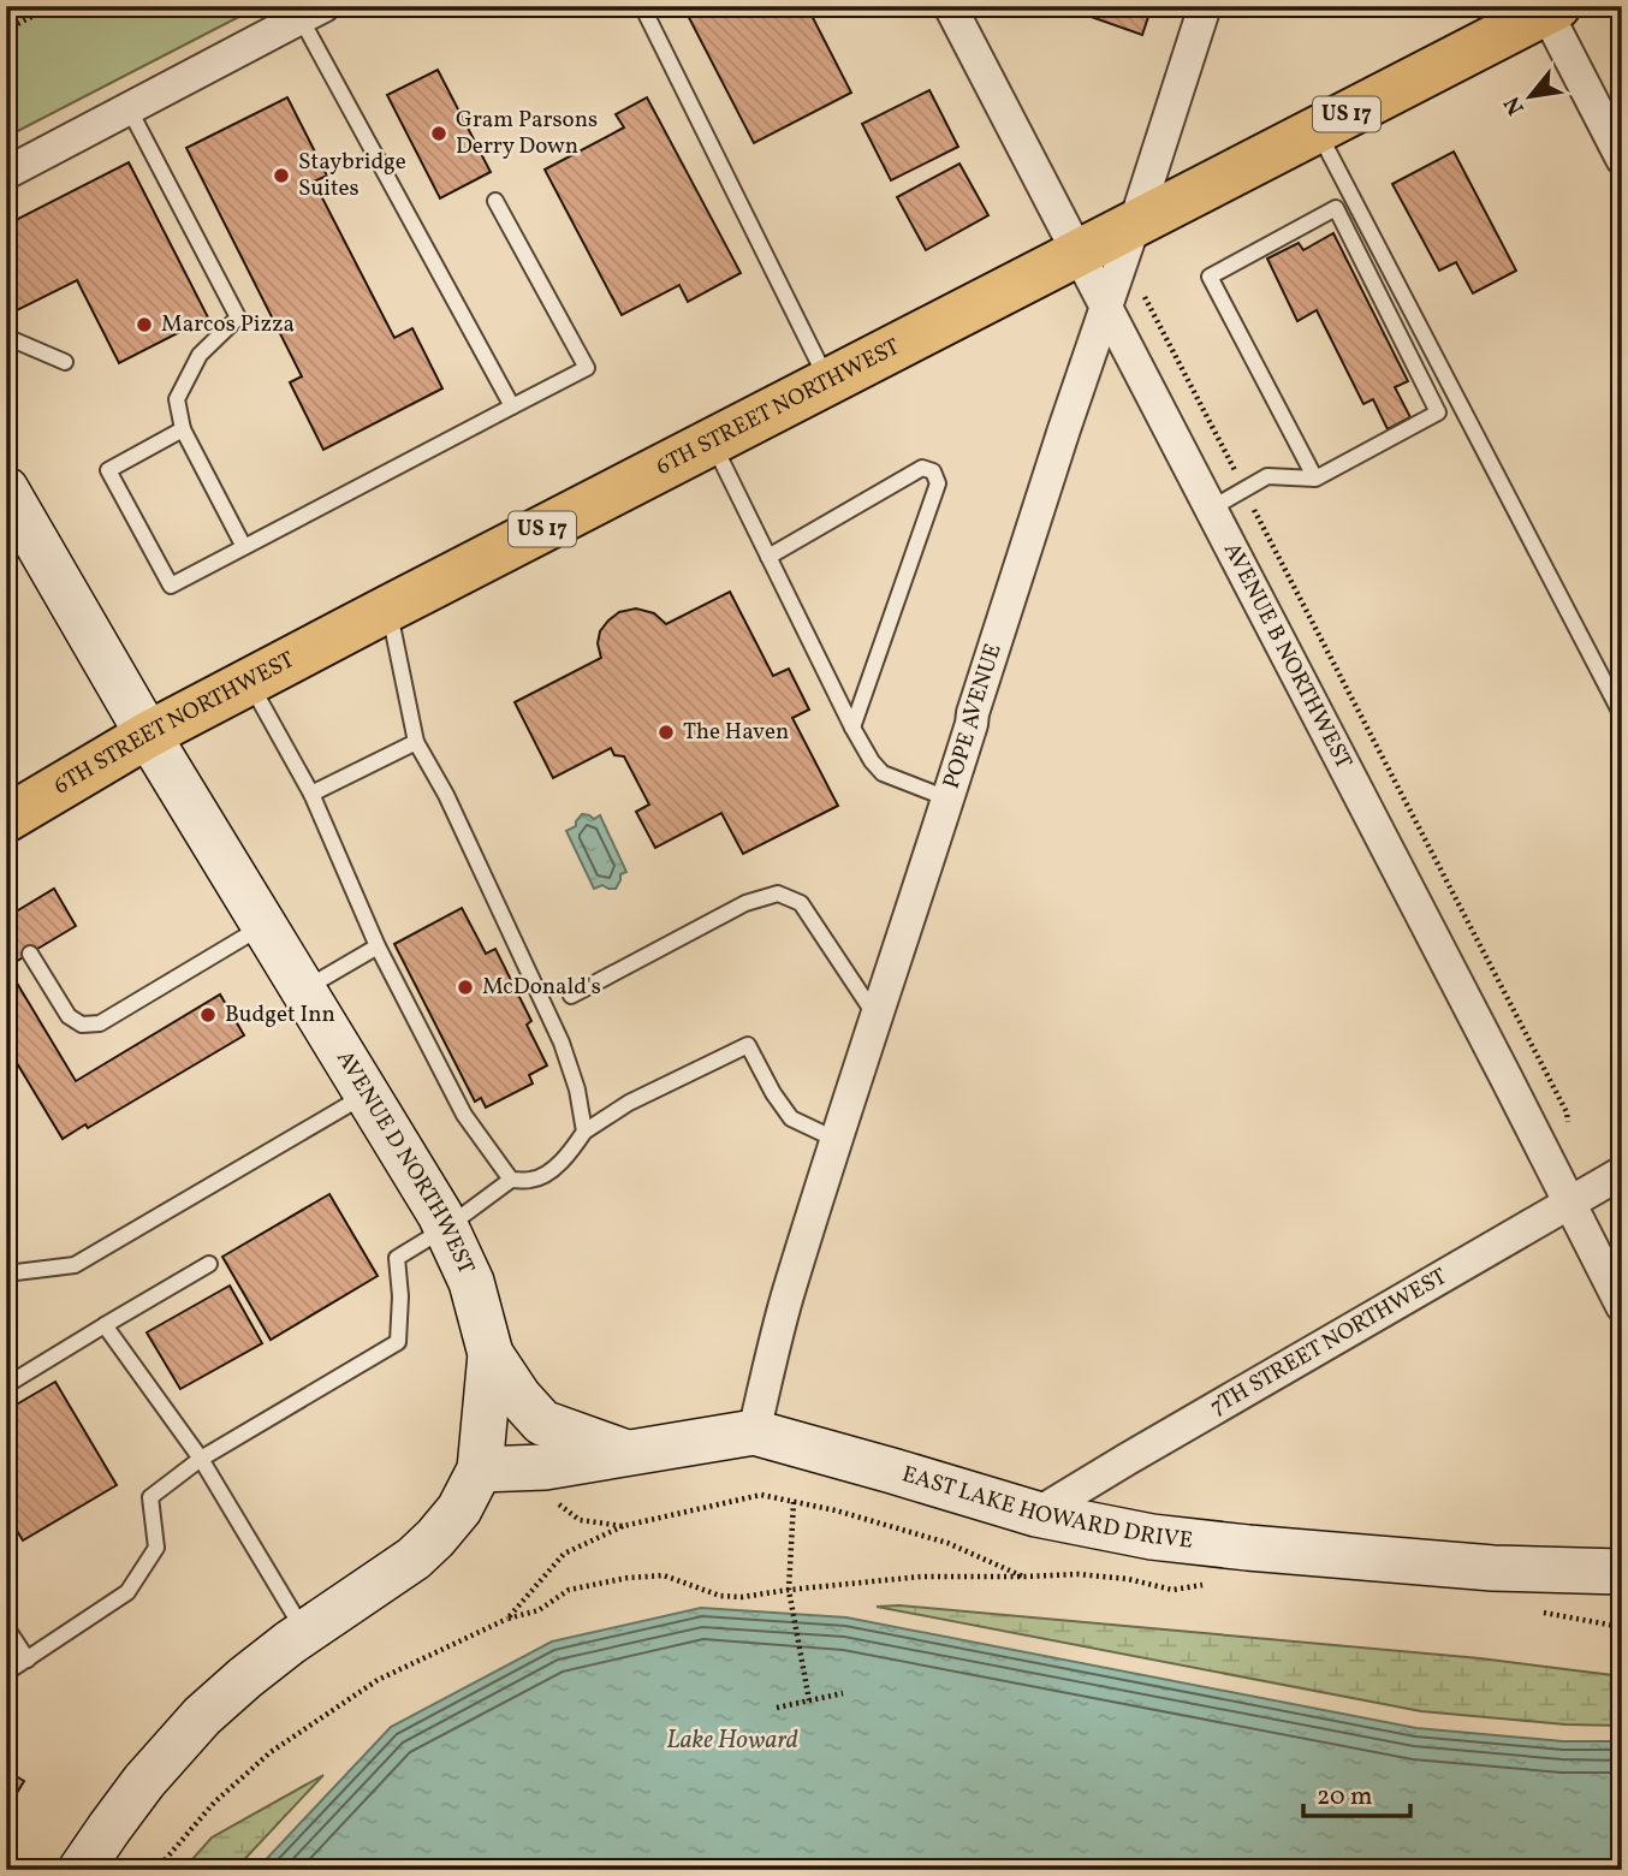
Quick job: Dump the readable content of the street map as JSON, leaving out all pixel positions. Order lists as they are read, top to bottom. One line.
{"streets":{"highway":["US 17","6TH STREET NORTHWEST"],"main road":["AVENUE D NORTHWEST","EAST LAKE HOWARD DRIVE"],"street":["AVENUE B NORTHWEST","POPE AVENUE","7TH STREET NORTHWEST"]},"crossings":[["6TH STREET NORTHWEST","AVENUE B NORTHWEST"],["6TH STREET NORTHWEST","POPE AVENUE"],["6TH STREET NORTHWEST","AVENUE D NORTHWEST"],["AVENUE B NORTHWEST","POPE AVENUE"],["AVENUE B NORTHWEST","7TH STREET NORTHWEST"],["POPE AVENUE","EAST LAKE HOWARD DRIVE"],["AVENUE D NORTHWEST","EAST LAKE HOWARD DRIVE"],["7TH STREET NORTHWEST","EAST LAKE HOWARD DRIVE"]],"water":["Lake Howard"],"places":["Gram Parsons Derry Down","Staybridge Suites","Marcos Pizza","The Haven","McDonald's","Budget Inn"],"scale_bar":"20 m","north":"bottom left"}
